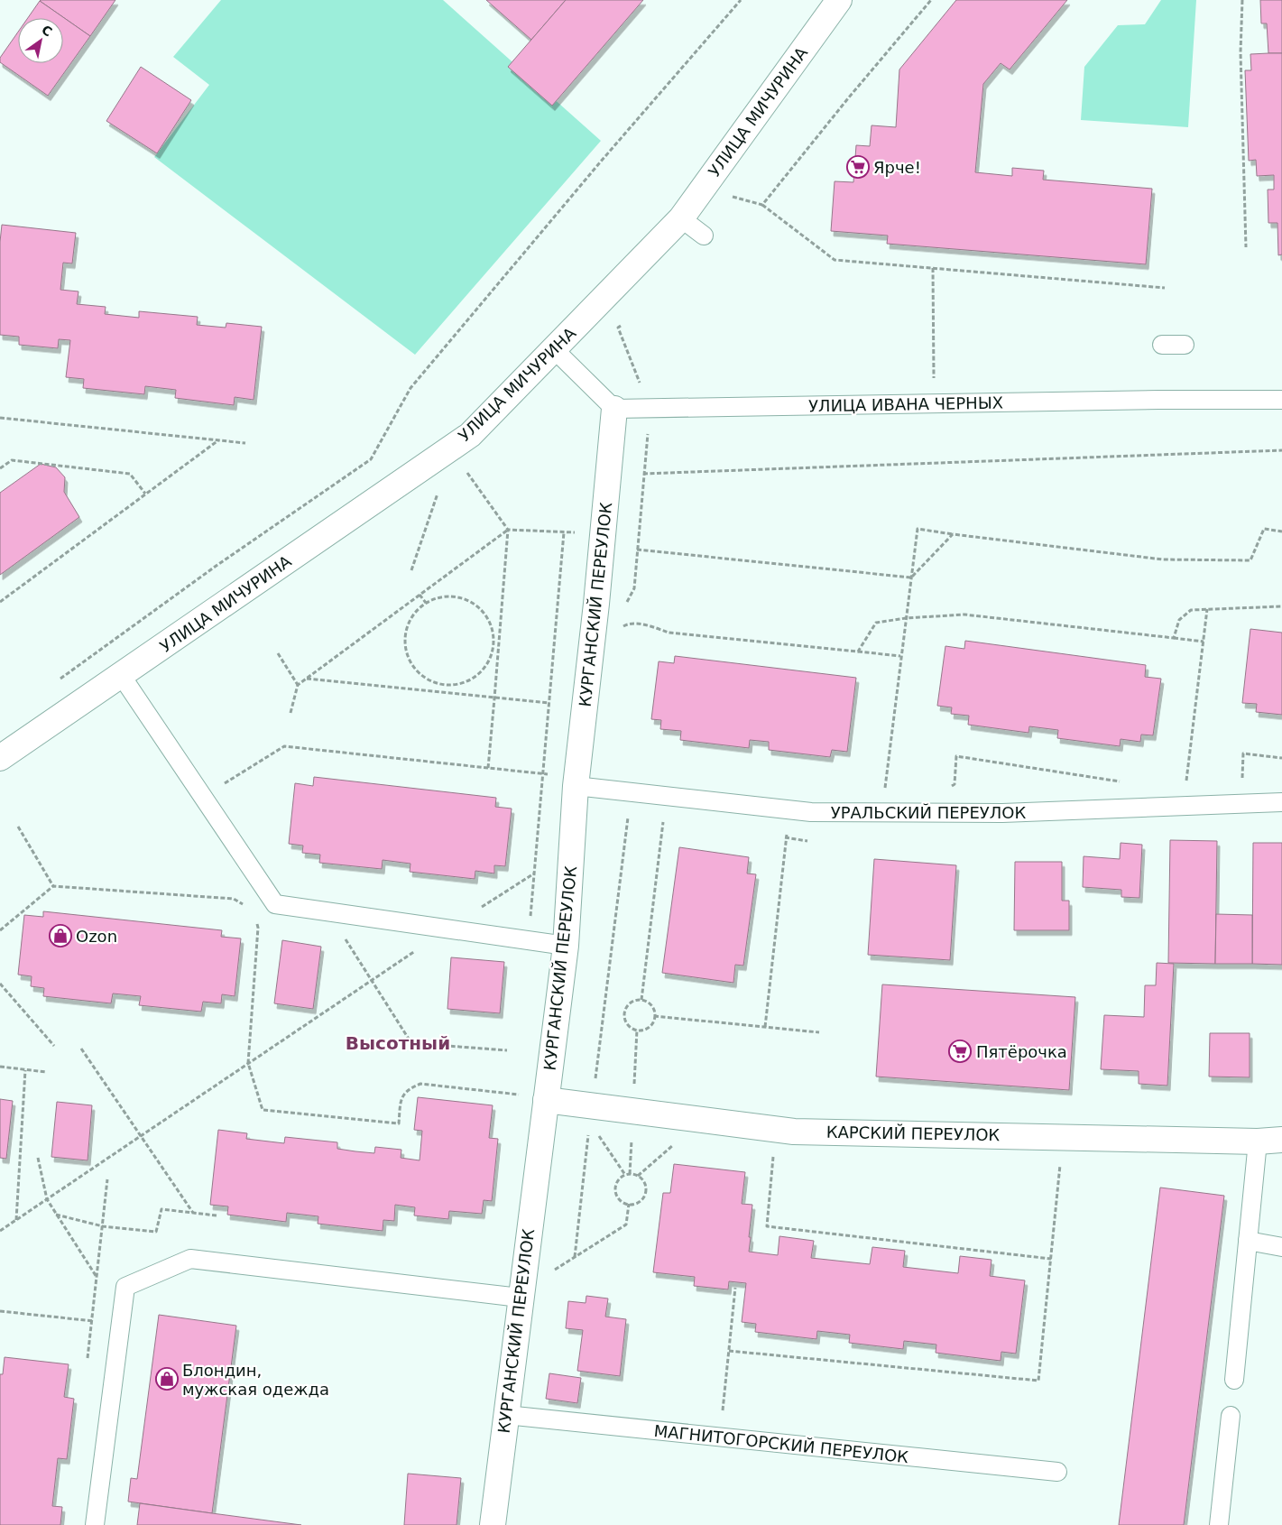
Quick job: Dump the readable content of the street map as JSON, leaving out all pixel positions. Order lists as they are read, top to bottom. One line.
{"streets":{"street":["УЛИЦА МИЧУРИНА","КУРГАНСКИЙ ПЕРЕУЛОК","КАРСКИЙ ПЕРЕУЛОК"],"lane":["УЛИЦА ИВАНА ЧЕРНЫХ","УРАЛЬСКИЙ ПЕРЕУЛОК","МАГНИТОГОРСКИЙ ПЕРЕУЛОК"]},"crossings":[["УЛИЦА ИВАНА ЧЕРНЫХ","КУРГАНСКИЙ ПЕРЕУЛОК"],["КУРГАНСКИЙ ПЕРЕУЛОК","УРАЛЬСКИЙ ПЕРЕУЛОК"],["КУРГАНСКИЙ ПЕРЕУЛОК","КАРСКИЙ ПЕРЕУЛОК"],["КУРГАНСКИЙ ПЕРЕУЛОК","МАГНИТОГОРСКИЙ ПЕРЕУЛОК"]],"districts":["Высотный"],"places":{"supermarket":["Ярче!","Пятёрочка"],"shop":["Ozon","Блондин, мужская одежда"]},"north":"top right"}
